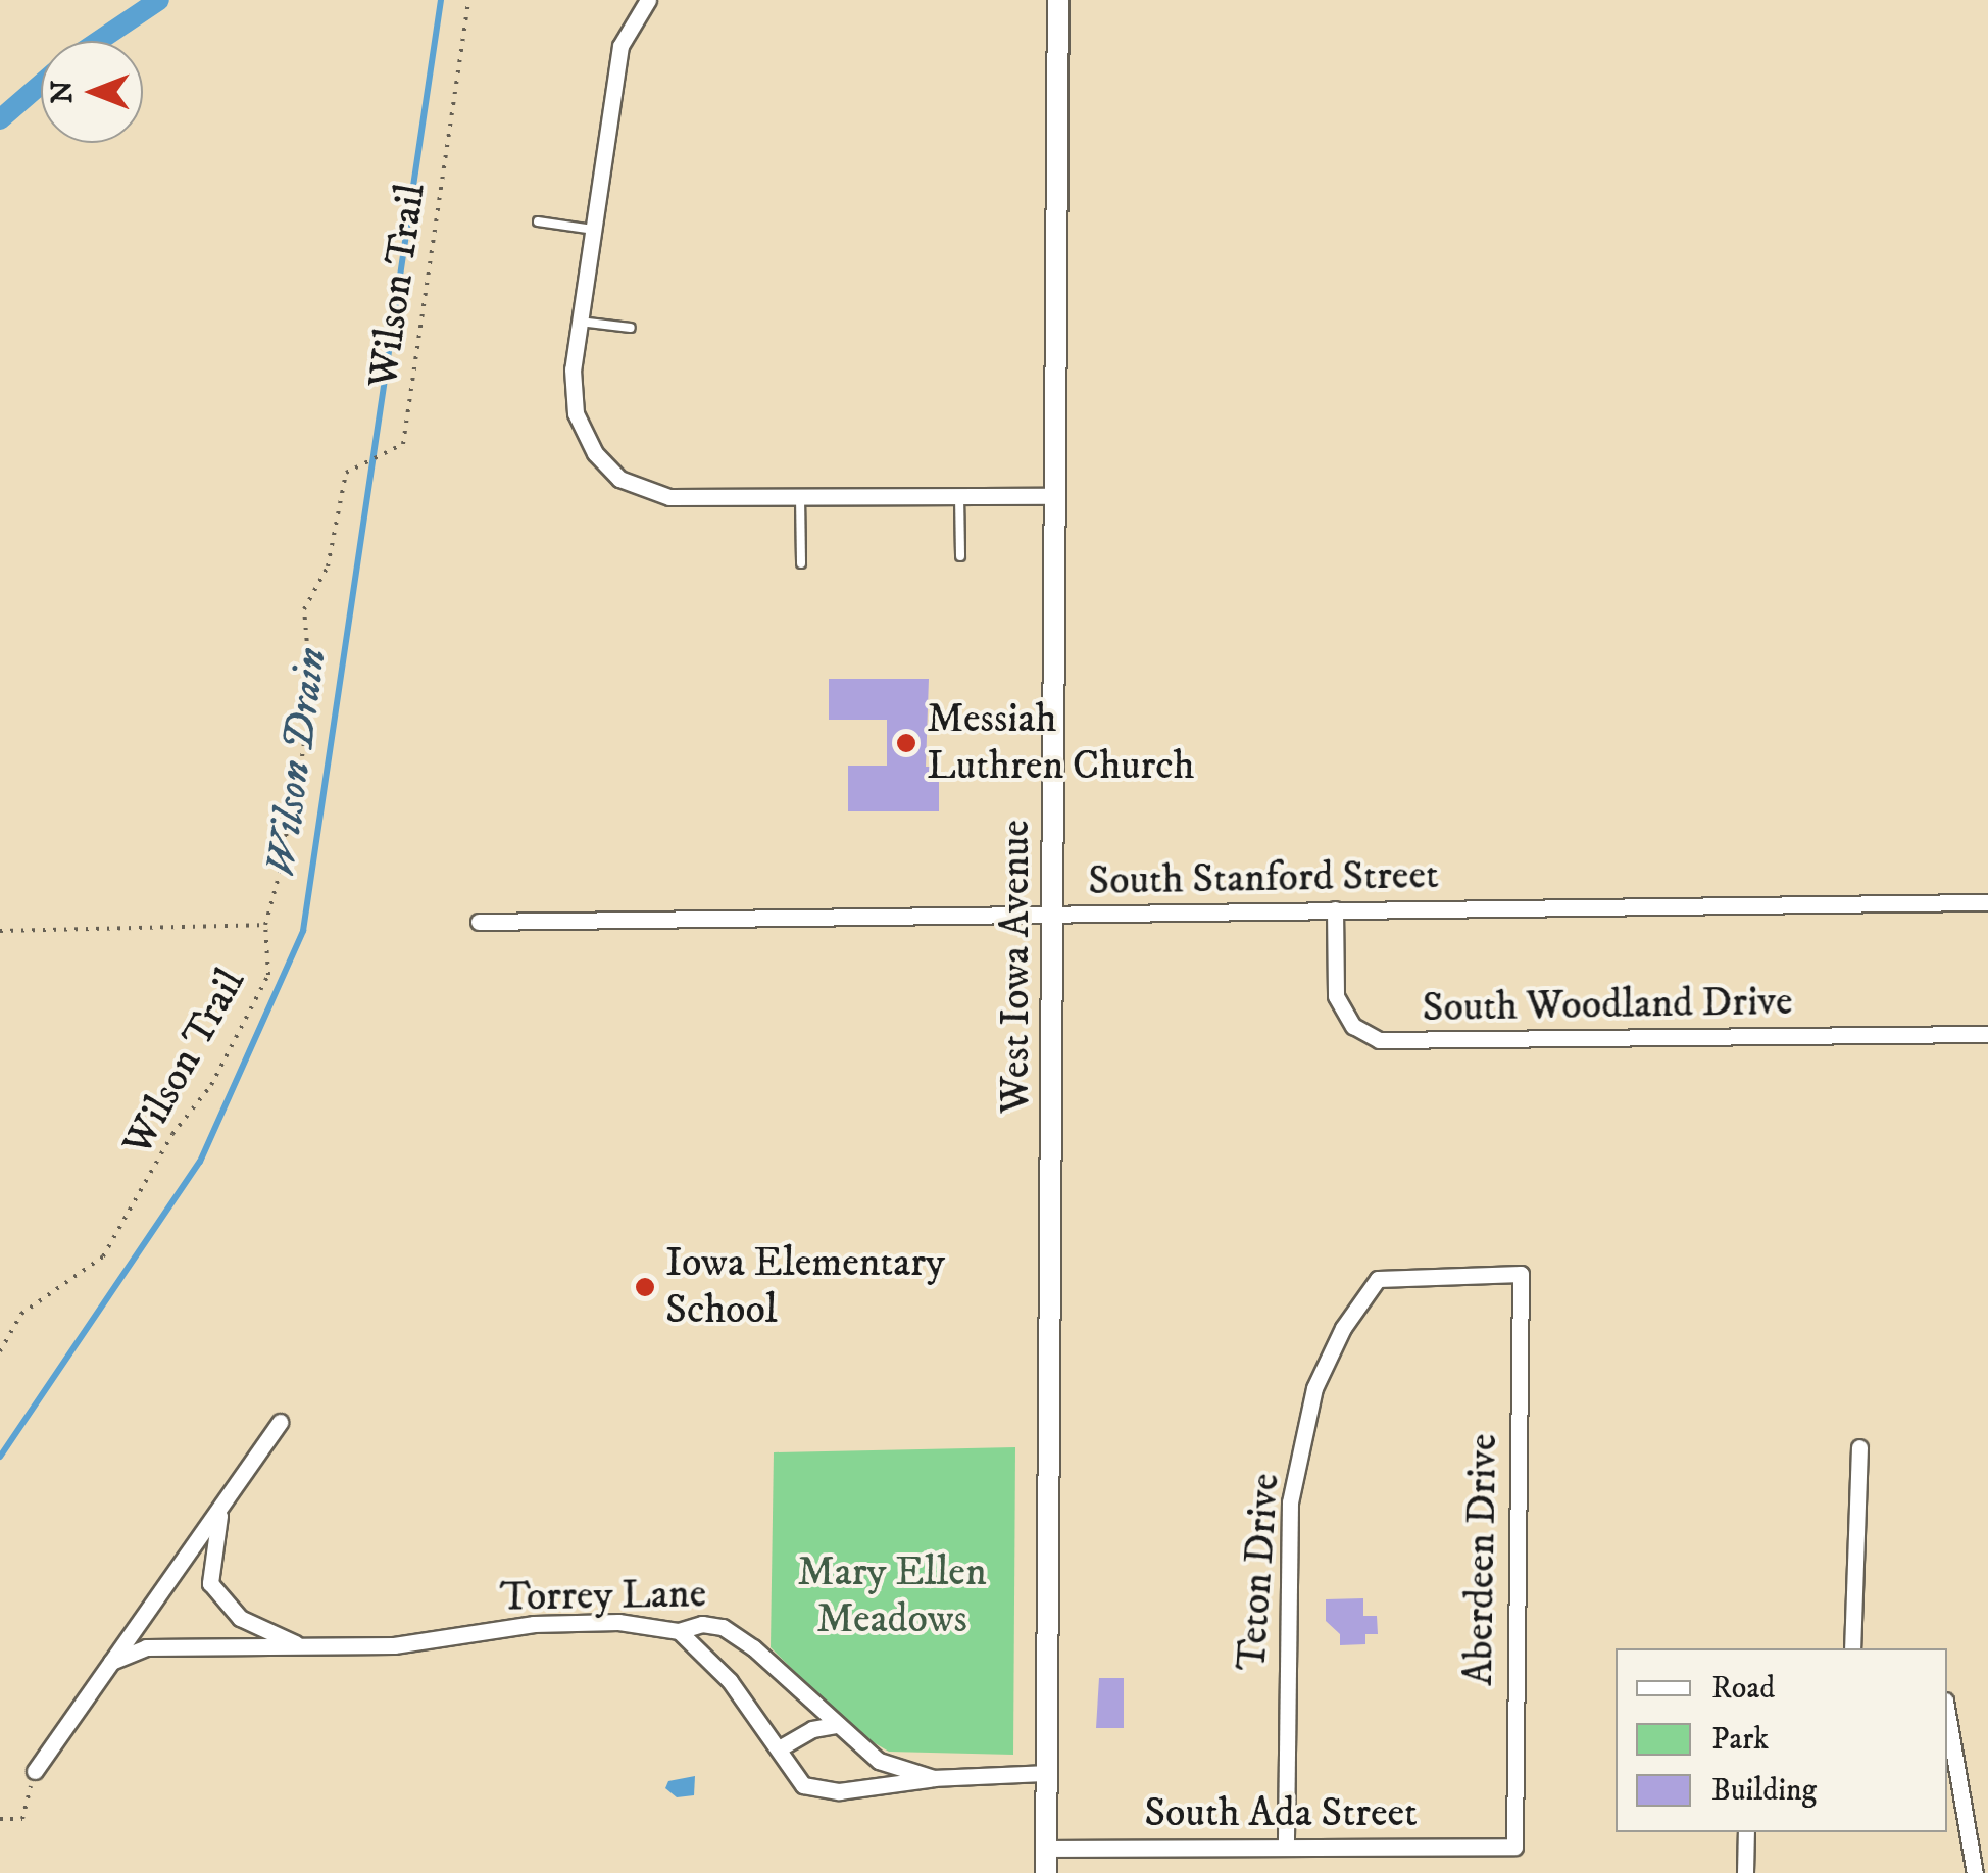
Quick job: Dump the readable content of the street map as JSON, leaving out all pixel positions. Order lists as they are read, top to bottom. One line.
{"streets":{"street":["South Stanford Street","West Iowa Avenue","South Woodland Drive","Aberdeen Drive","Teton Drive","Torrey Lane","South Ada Street"],"path":["Wilson Trail"]},"crossings":[["South Stanford Street","West Iowa Avenue"],["South Stanford Street","South Woodland Drive"],["West Iowa Avenue","Torrey Lane"],["West Iowa Avenue","South Ada Street"],["Aberdeen Drive","Teton Drive"],["Aberdeen Drive","South Ada Street"],["Teton Drive","South Ada Street"]],"water":["Wilson Drain"],"parks":["Mary Ellen Meadows"],"places":["Messiah Luthren Church","Iowa Elementary School"],"legend":["Road","Park","Building"],"north":"left"}
